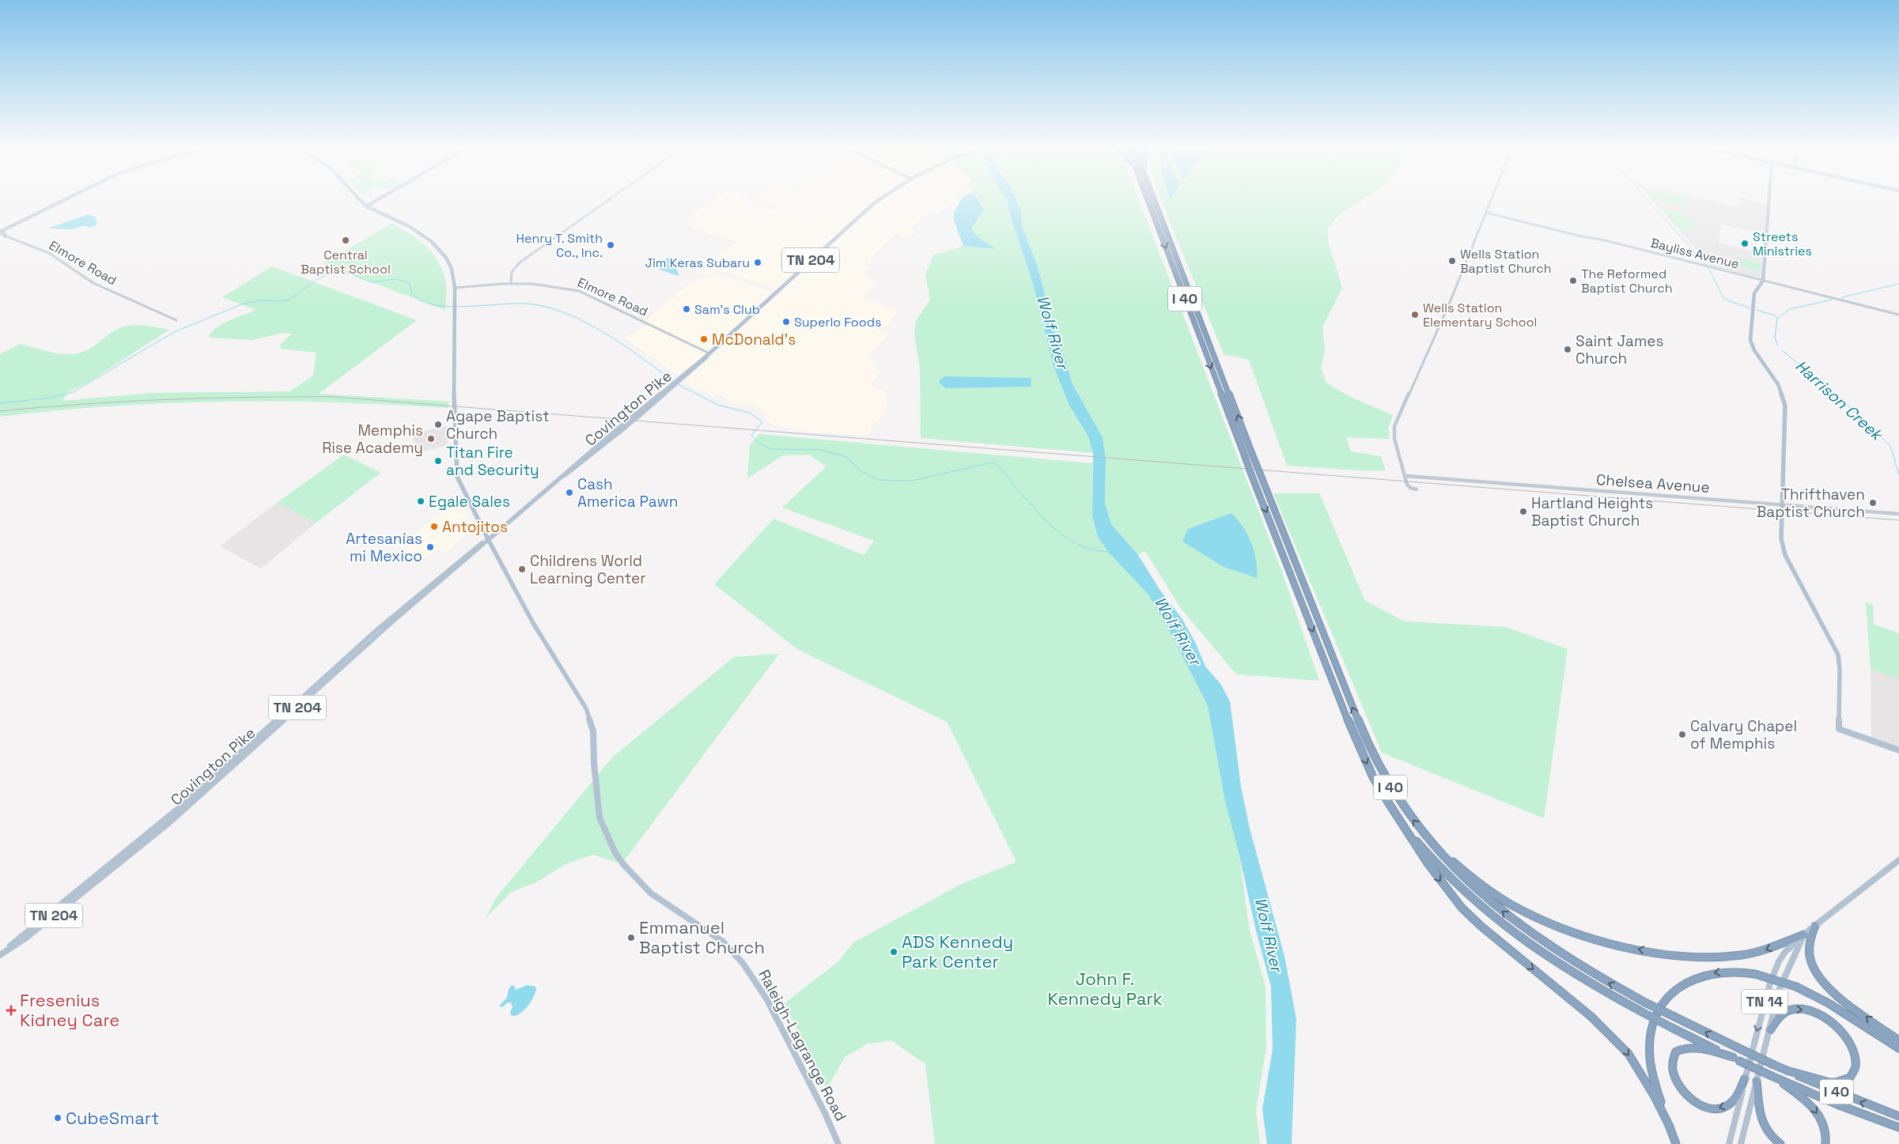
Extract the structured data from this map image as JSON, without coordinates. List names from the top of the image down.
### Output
{
  "streets": {
    "highway": ["I 40"],
    "main road": [
      "TN 204",
      "Covington Pike",
      "TN 14",
      "Raleigh-Lagrange Road"
    ],
    "street": ["Bayliss Avenue", "Elmore Road", "Chelsea Avenue"]
  },
  "crossings": [
    ["Elmore Road", "Covington Pike"],
    ["Elmore Road", "Raleigh-Lagrange Road"],
    ["Covington Pike", "Raleigh-Lagrange Road"]
  ],
  "water": ["Wolf River", "Harrison Creek"],
  "parks": ["John F. Kennedy Park"],
  "places": {
    "other": [
      "Central Baptist School",
      "Streets Ministries",
      "Henry T. Smith Co., Inc.",
      "Wells Station Baptist Church",
      "Jim Keras Subaru",
      "The Reformed Baptist Church",
      "Sam's Club",
      "Wells Station Elementary School",
      "Superlo Foods",
      "McDonald's",
      "Saint James Church",
      "Agape Baptist Church",
      "Memphis Rise Academy",
      "Titan Fire and Security",
      "Cash America Pawn",
      "Egale Sales",
      "Thrifthaven Baptist Church",
      "Hartland Heights Baptist Church",
      "Antojitos",
      "Artesanías mi Mexico",
      "Childrens World Learning Center",
      "Calvary Chapel of Memphis",
      "Emmanuel Baptist Church",
      "ADS Kennedy Park Center",
      "CubeSmart"
    ],
    "health": ["Fresenius Kidney Care"]
  }
}
